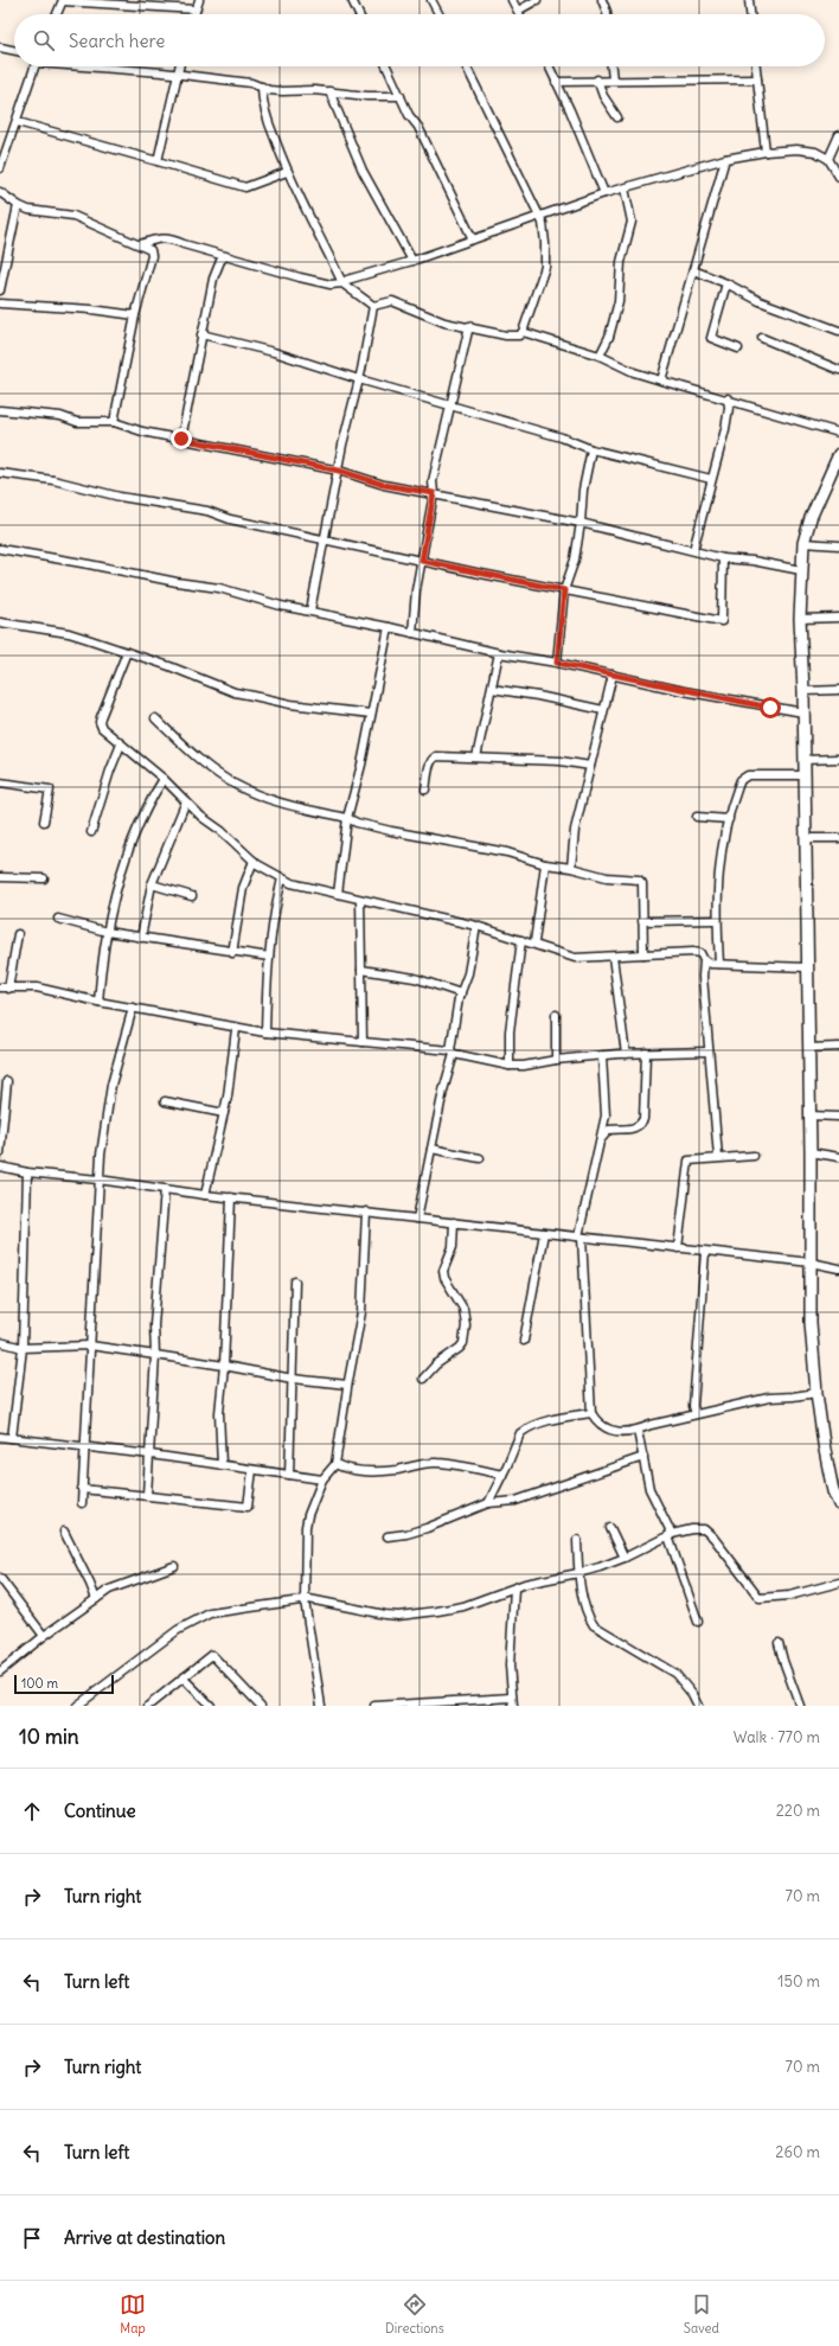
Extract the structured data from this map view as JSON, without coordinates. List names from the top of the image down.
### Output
{
  "scale_bar": "100 m",
  "page": {
    "search": "Search here",
    "scale": "100 m",
    "heading": ["10 min", "Walk · 770 m"],
    "list": [
      ["Continue", "220 m"],
      ["Turn right", "70 m"],
      ["Turn left", "150 m"],
      ["Turn right", "70 m"],
      ["Turn left", "260 m"],
      "Arrive at destination"
    ],
    "nav": ["Map", "Directions", "Saved"]
  }
}
